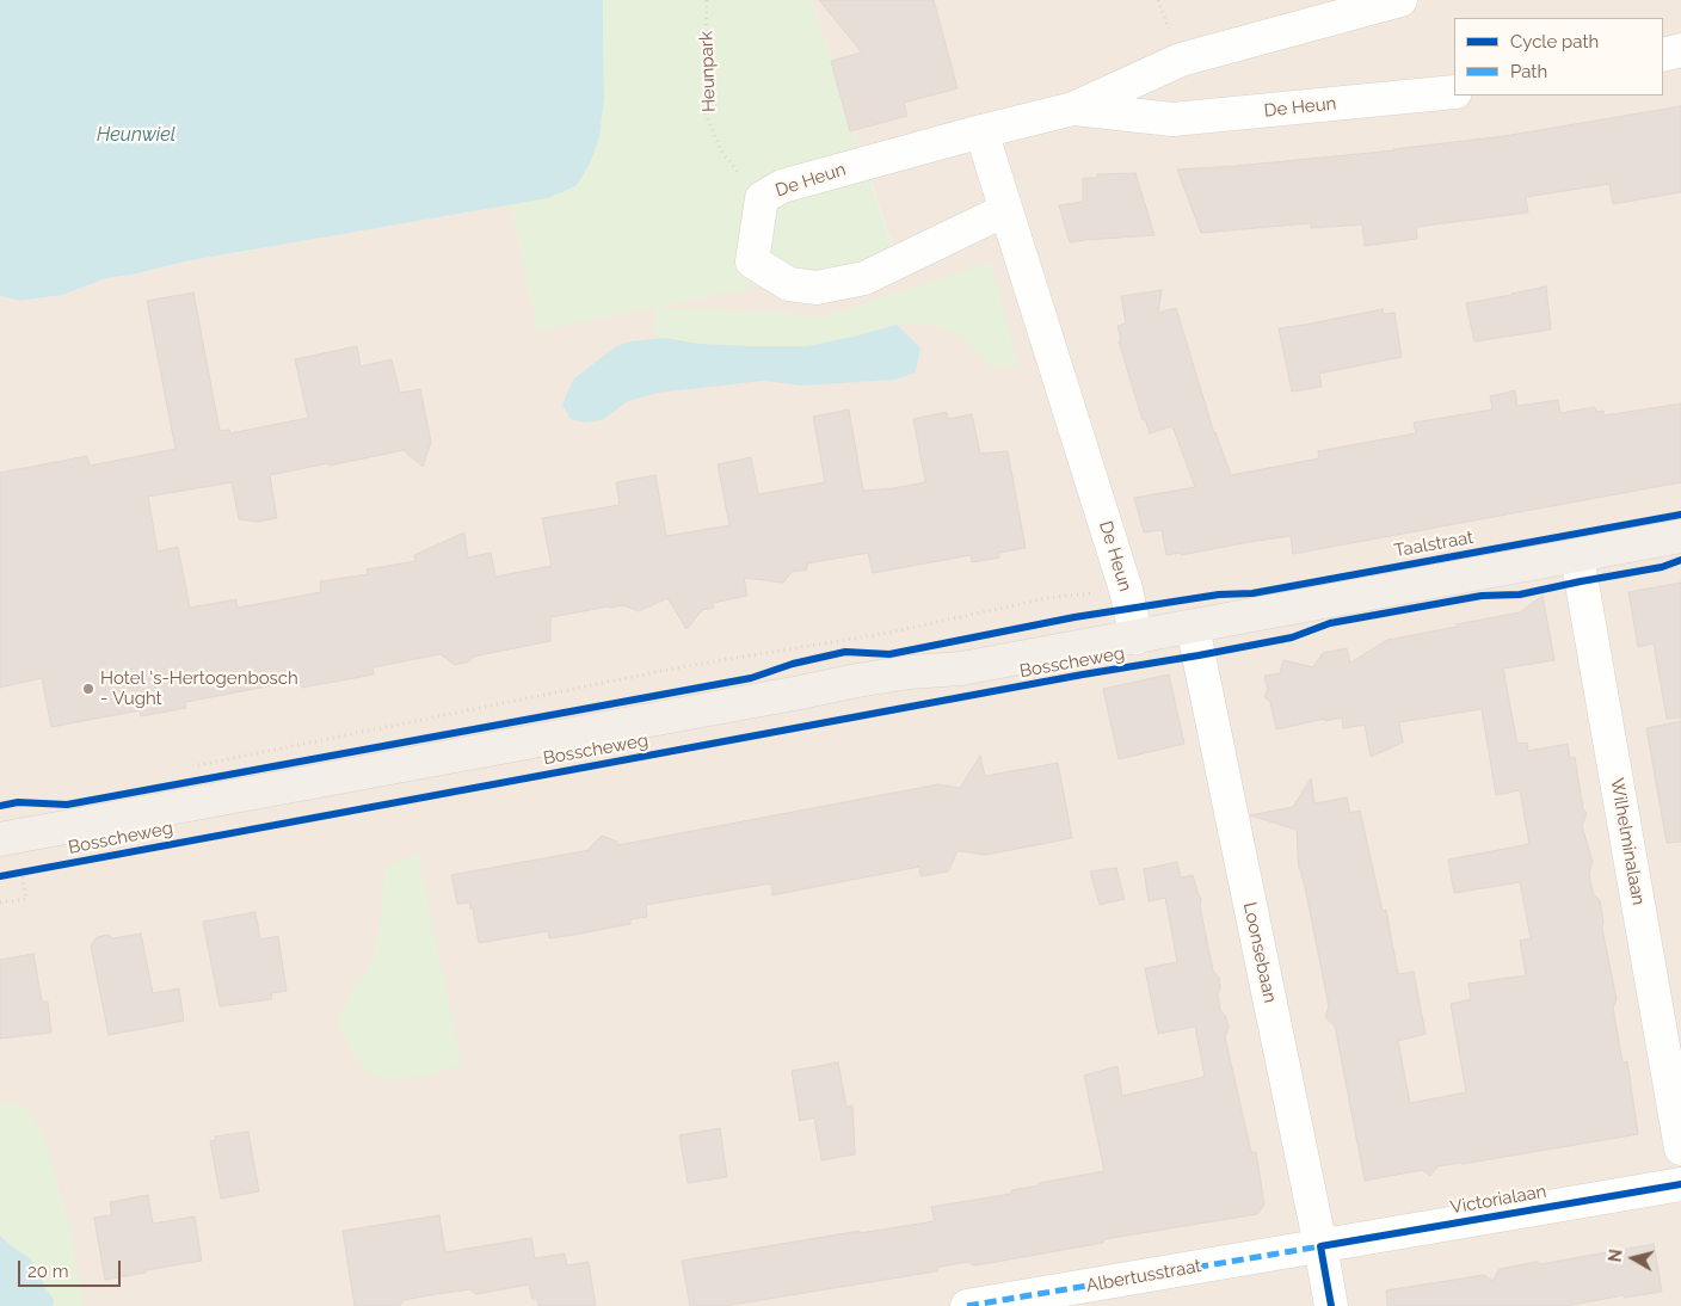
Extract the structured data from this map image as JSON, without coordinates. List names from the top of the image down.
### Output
{
  "streets": {
    "main road": ["Taalstraat", "Bosscheweg"],
    "street": [
      "De Heun",
      "Wilhelminalaan",
      "Loonsebaan",
      "Victorialaan",
      "Albertusstraat"
    ],
    "path": ["Heunpark"]
  },
  "crossings": [
    ["Heunpark", "De Heun"],
    ["De Heun", "Bosscheweg"],
    ["Taalstraat", "Bosscheweg"],
    ["Taalstraat", "Wilhelminalaan"],
    ["Taalstraat", "Loonsebaan"],
    ["Bosscheweg", "Loonsebaan"],
    ["Loonsebaan", "Victorialaan"],
    ["Loonsebaan", "Albertusstraat"],
    ["Victorialaan", "Albertusstraat"]
  ],
  "water": ["Heunwiel"],
  "places": ["Hotel 's-Hertogenbosch - Vught"],
  "legend": ["Cycle path", "Path"],
  "scale_bar": "20 m",
  "north": "left"
}
